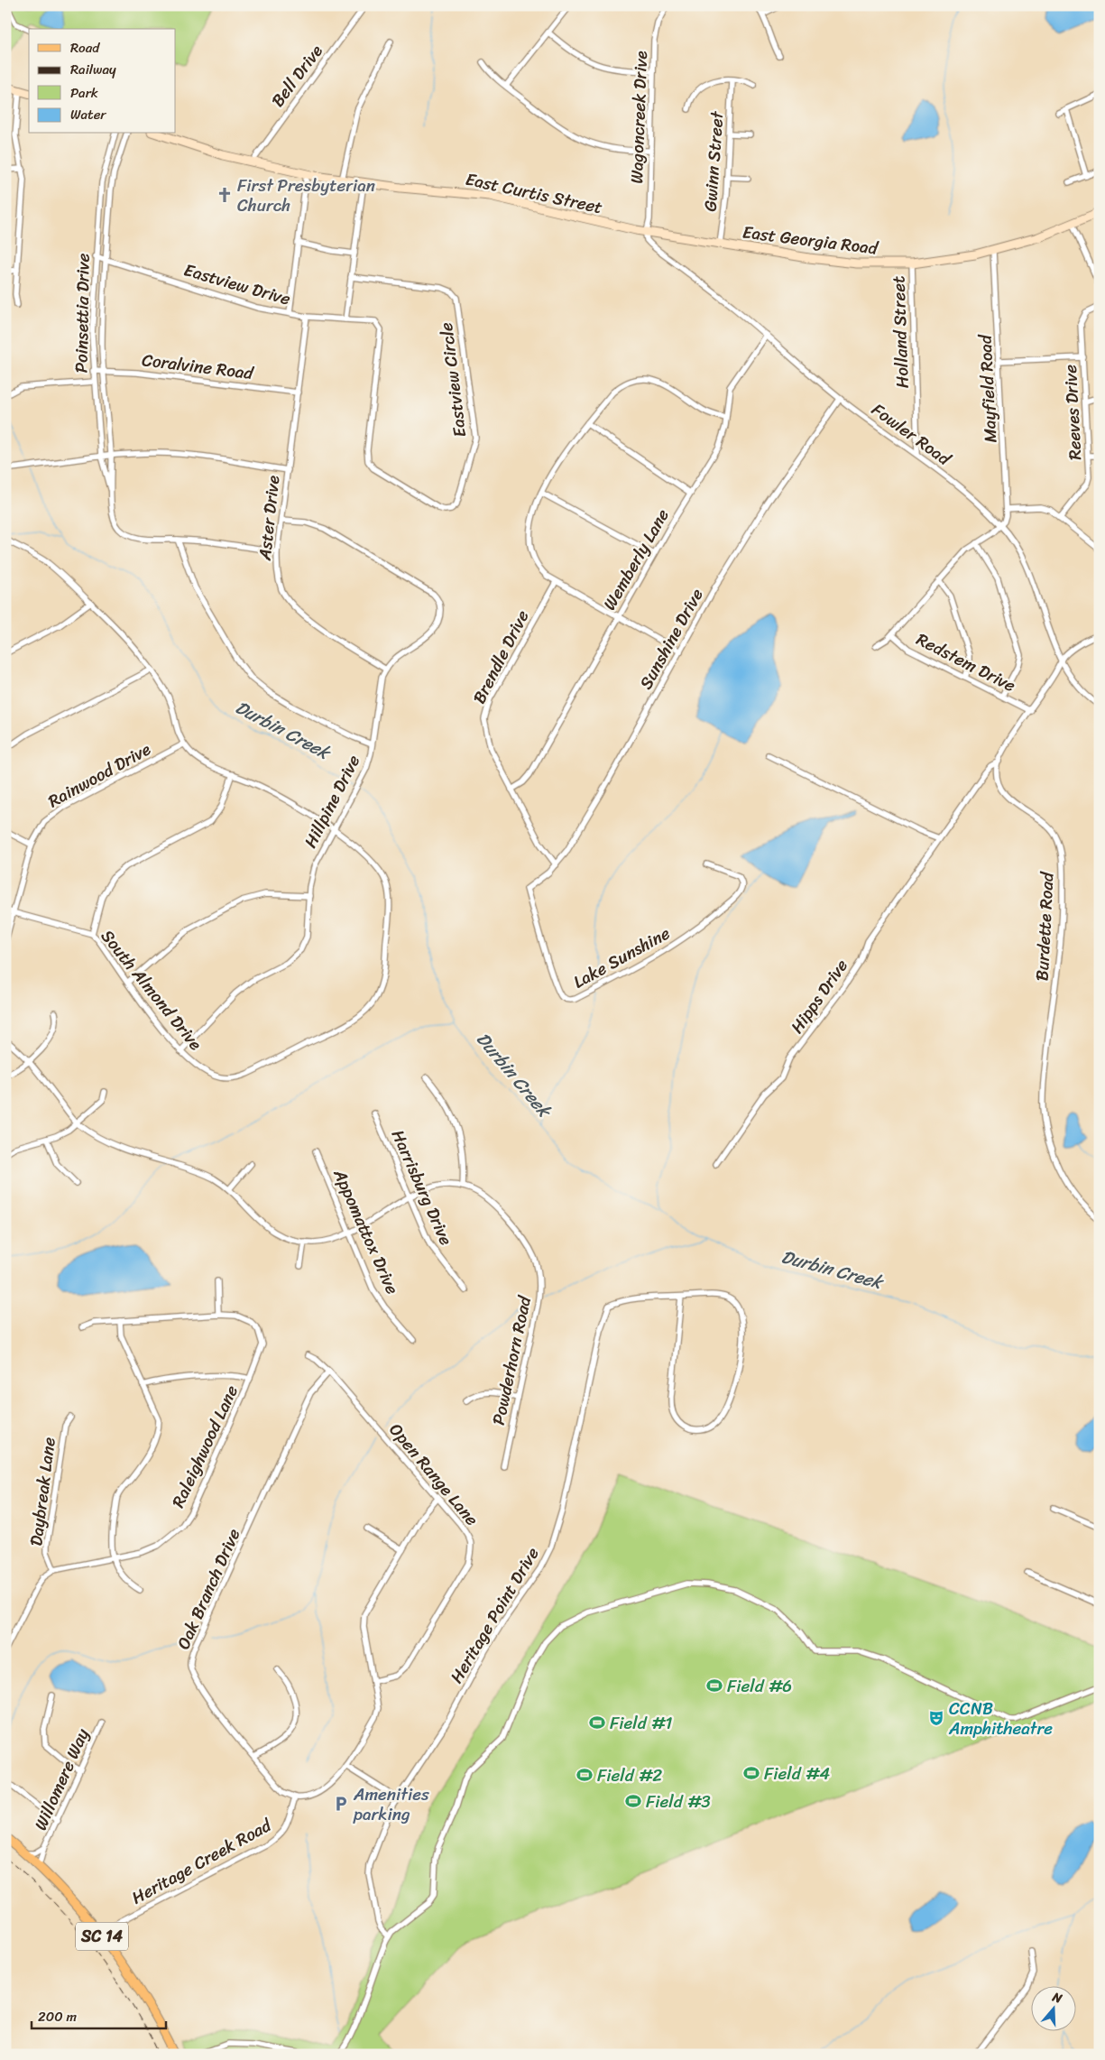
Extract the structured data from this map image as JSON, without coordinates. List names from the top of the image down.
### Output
{
  "streets": {
    "main road": ["East Curtis Street", "East Georgia Road", "SC 14"],
    "street": [
      "Bell Drive",
      "Wagoncreek Drive",
      "Gwinn Street",
      "Eastview Drive",
      "Poinsettia Drive",
      "Holland Street",
      "Coralvine Road",
      "Eastview Circle",
      "Mayfield Road",
      "Reeves Drive",
      "Fowler Road",
      "Aster Drive",
      "Wemberly Lane",
      "Sunshine Drive",
      "Brendle Drive",
      "Redstem Drive",
      "Rainwood Drive",
      "Hillpine Drive",
      "Burdette Road",
      "Lake Sunshine",
      "South Almond Drive",
      "Hipps Drive",
      "Harrisburg Drive",
      "Appomattox Drive",
      "Powderhorn Road",
      "Raleighwood Lane",
      "Open Range Lane",
      "Daybreak Lane",
      "Oak Branch Drive",
      "Heritage Point Drive",
      "Willomere Way",
      "Heritage Creek Road"
    ]
  },
  "crossings": [
    ["Bell Drive", "East Curtis Street"],
    ["Wagoncreek Drive", "East Curtis Street"],
    ["Wagoncreek Drive", "East Georgia Road"],
    ["Wagoncreek Drive", "Fowler Road"],
    ["Gwinn Street", "East Georgia Road"],
    ["East Curtis Street", "East Georgia Road"],
    ["East Curtis Street", "Fowler Road"],
    ["East Georgia Road", "Holland Street"],
    ["East Georgia Road", "Mayfield Road"],
    ["East Georgia Road", "Fowler Road"],
    ["Eastview Drive", "Poinsettia Drive"],
    ["Eastview Drive", "Eastview Circle"],
    ["Eastview Drive", "Aster Drive"],
    ["Poinsettia Drive", "Coralvine Road"],
    ["Poinsettia Drive", "Aster Drive"],
    ["Holland Street", "Fowler Road"],
    ["Coralvine Road", "Aster Drive"],
    ["Mayfield Road", "Fowler Road"],
    ["Fowler Road", "Wemberly Lane"],
    ["Fowler Road", "Sunshine Drive"],
    ["Aster Drive", "Hillpine Drive"],
    ["Wemberly Lane", "Brendle Drive"],
    ["Sunshine Drive", "Brendle Drive"],
    ["Sunshine Drive", "Lake Sunshine"],
    ["Rainwood Drive", "South Almond Drive"],
    ["Hillpine Drive", "South Almond Drive"],
    ["Burdette Road", "Hipps Drive"],
    ["Harrisburg Drive", "Powderhorn Road"],
    ["Appomattox Drive", "Powderhorn Road"],
    ["Raleighwood Lane", "Daybreak Lane"],
    ["Open Range Lane", "Oak Branch Drive"],
    ["Oak Branch Drive", "Heritage Creek Road"],
    ["Willomere Way", "SC 14"],
    ["Heritage Creek Road", "SC 14"]
  ],
  "water": ["Durbin Creek"],
  "places": {
    "church": ["First Presbyterian Church"],
    "sports": [
      "Field #6",
      "Field #1",
      "Field #4",
      "Field #2",
      "Field #3"
    ],
    "theatre": ["CCNB Amphitheatre"],
    "parking": ["Amenities parking"]
  },
  "legend": [
    "Road",
    "Railway",
    "Park",
    "Water"
  ],
  "scale_bar": "200 m",
  "north": "top"
}
